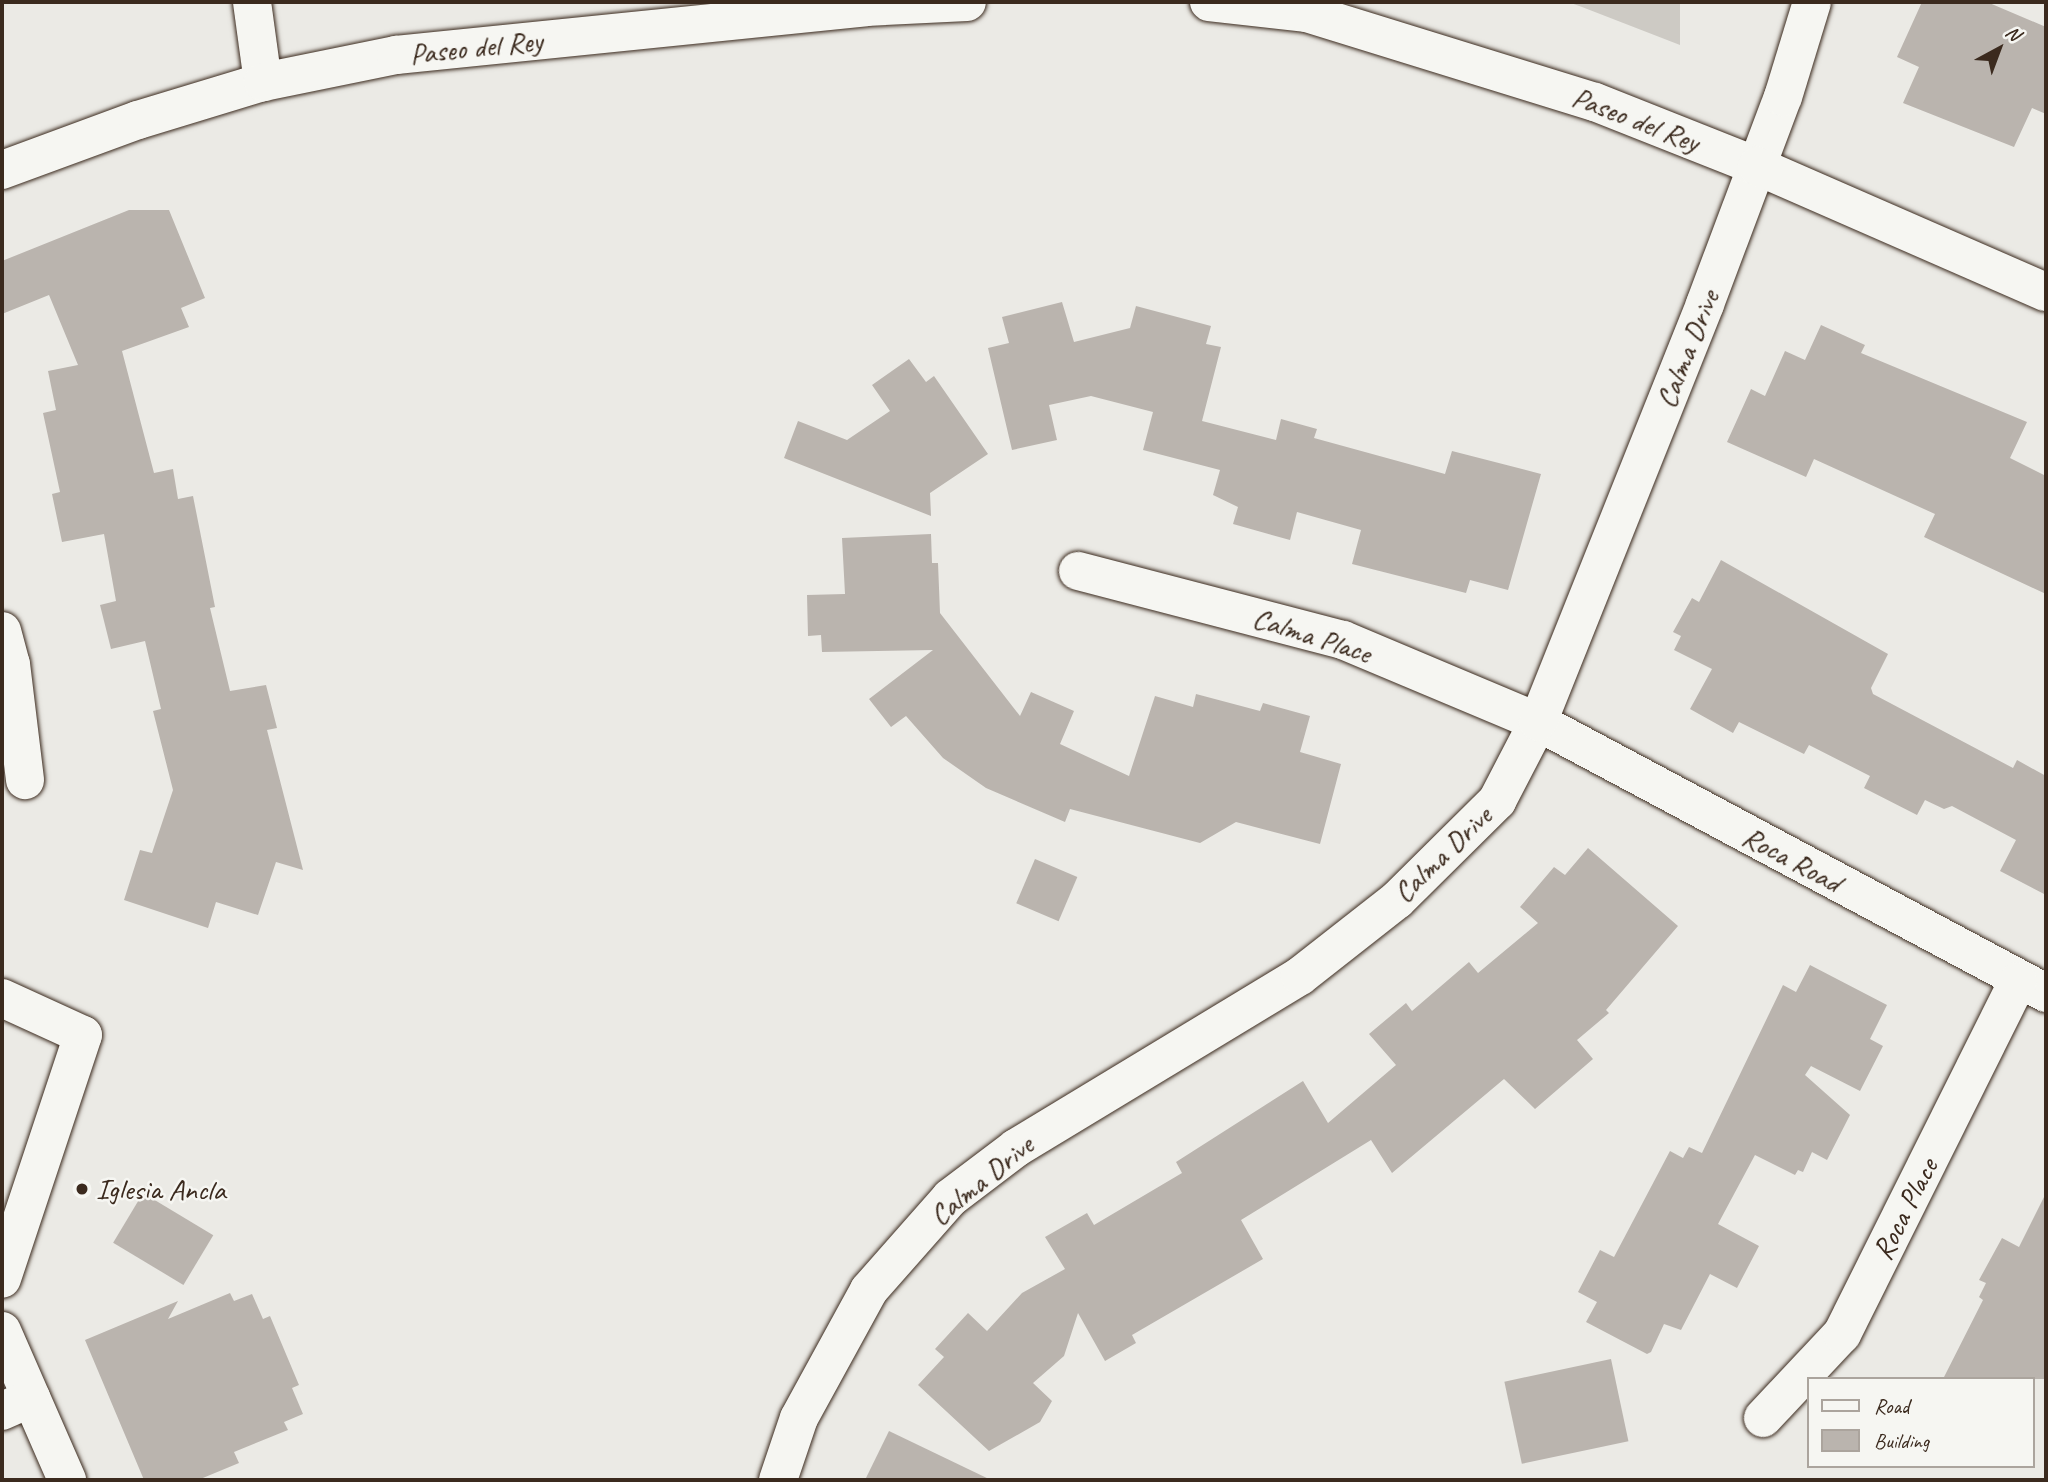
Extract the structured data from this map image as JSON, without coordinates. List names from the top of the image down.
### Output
{
  "streets": {
    "street": [
      "Paseo del Rey",
      "Calma Drive",
      "Calma Place",
      "Roca Road",
      "Roca Place"
    ]
  },
  "crossings": [
    ["Paseo del Rey", "Calma Drive"],
    ["Calma Drive", "Calma Place"],
    ["Calma Drive", "Roca Road"],
    ["Calma Place", "Roca Road"],
    ["Roca Road", "Roca Place"]
  ],
  "places": ["Iglesia Ancla"],
  "legend": ["Road", "Building"],
  "north": "top right"
}
